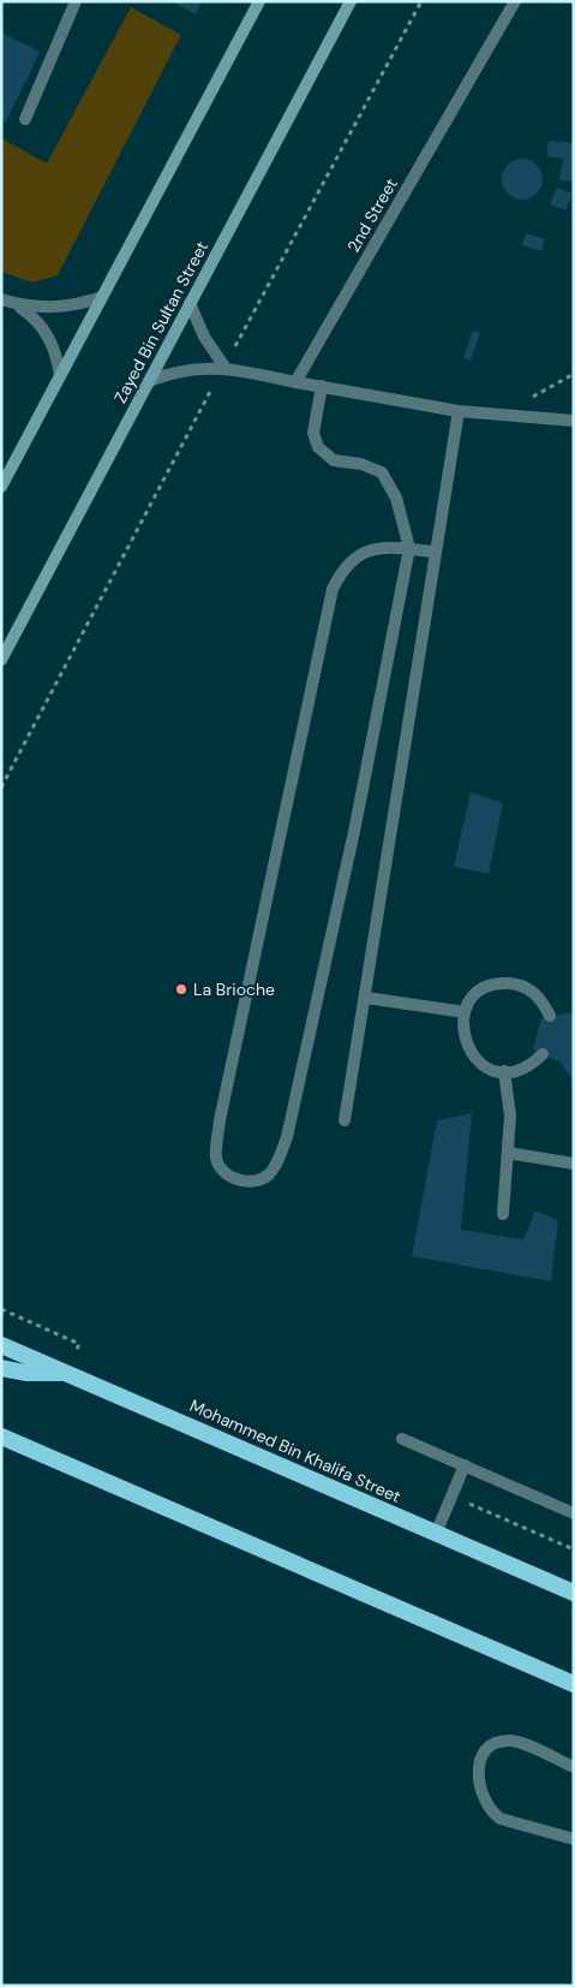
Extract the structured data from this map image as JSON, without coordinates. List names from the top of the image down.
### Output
{
  "streets": {
    "highway": ["Mohammed Bin Khalifa Street"],
    "main road": ["Zayed Bin Sultan Street"],
    "street": ["2nd Street"]
  },
  "places": ["La Brioche"]
}
